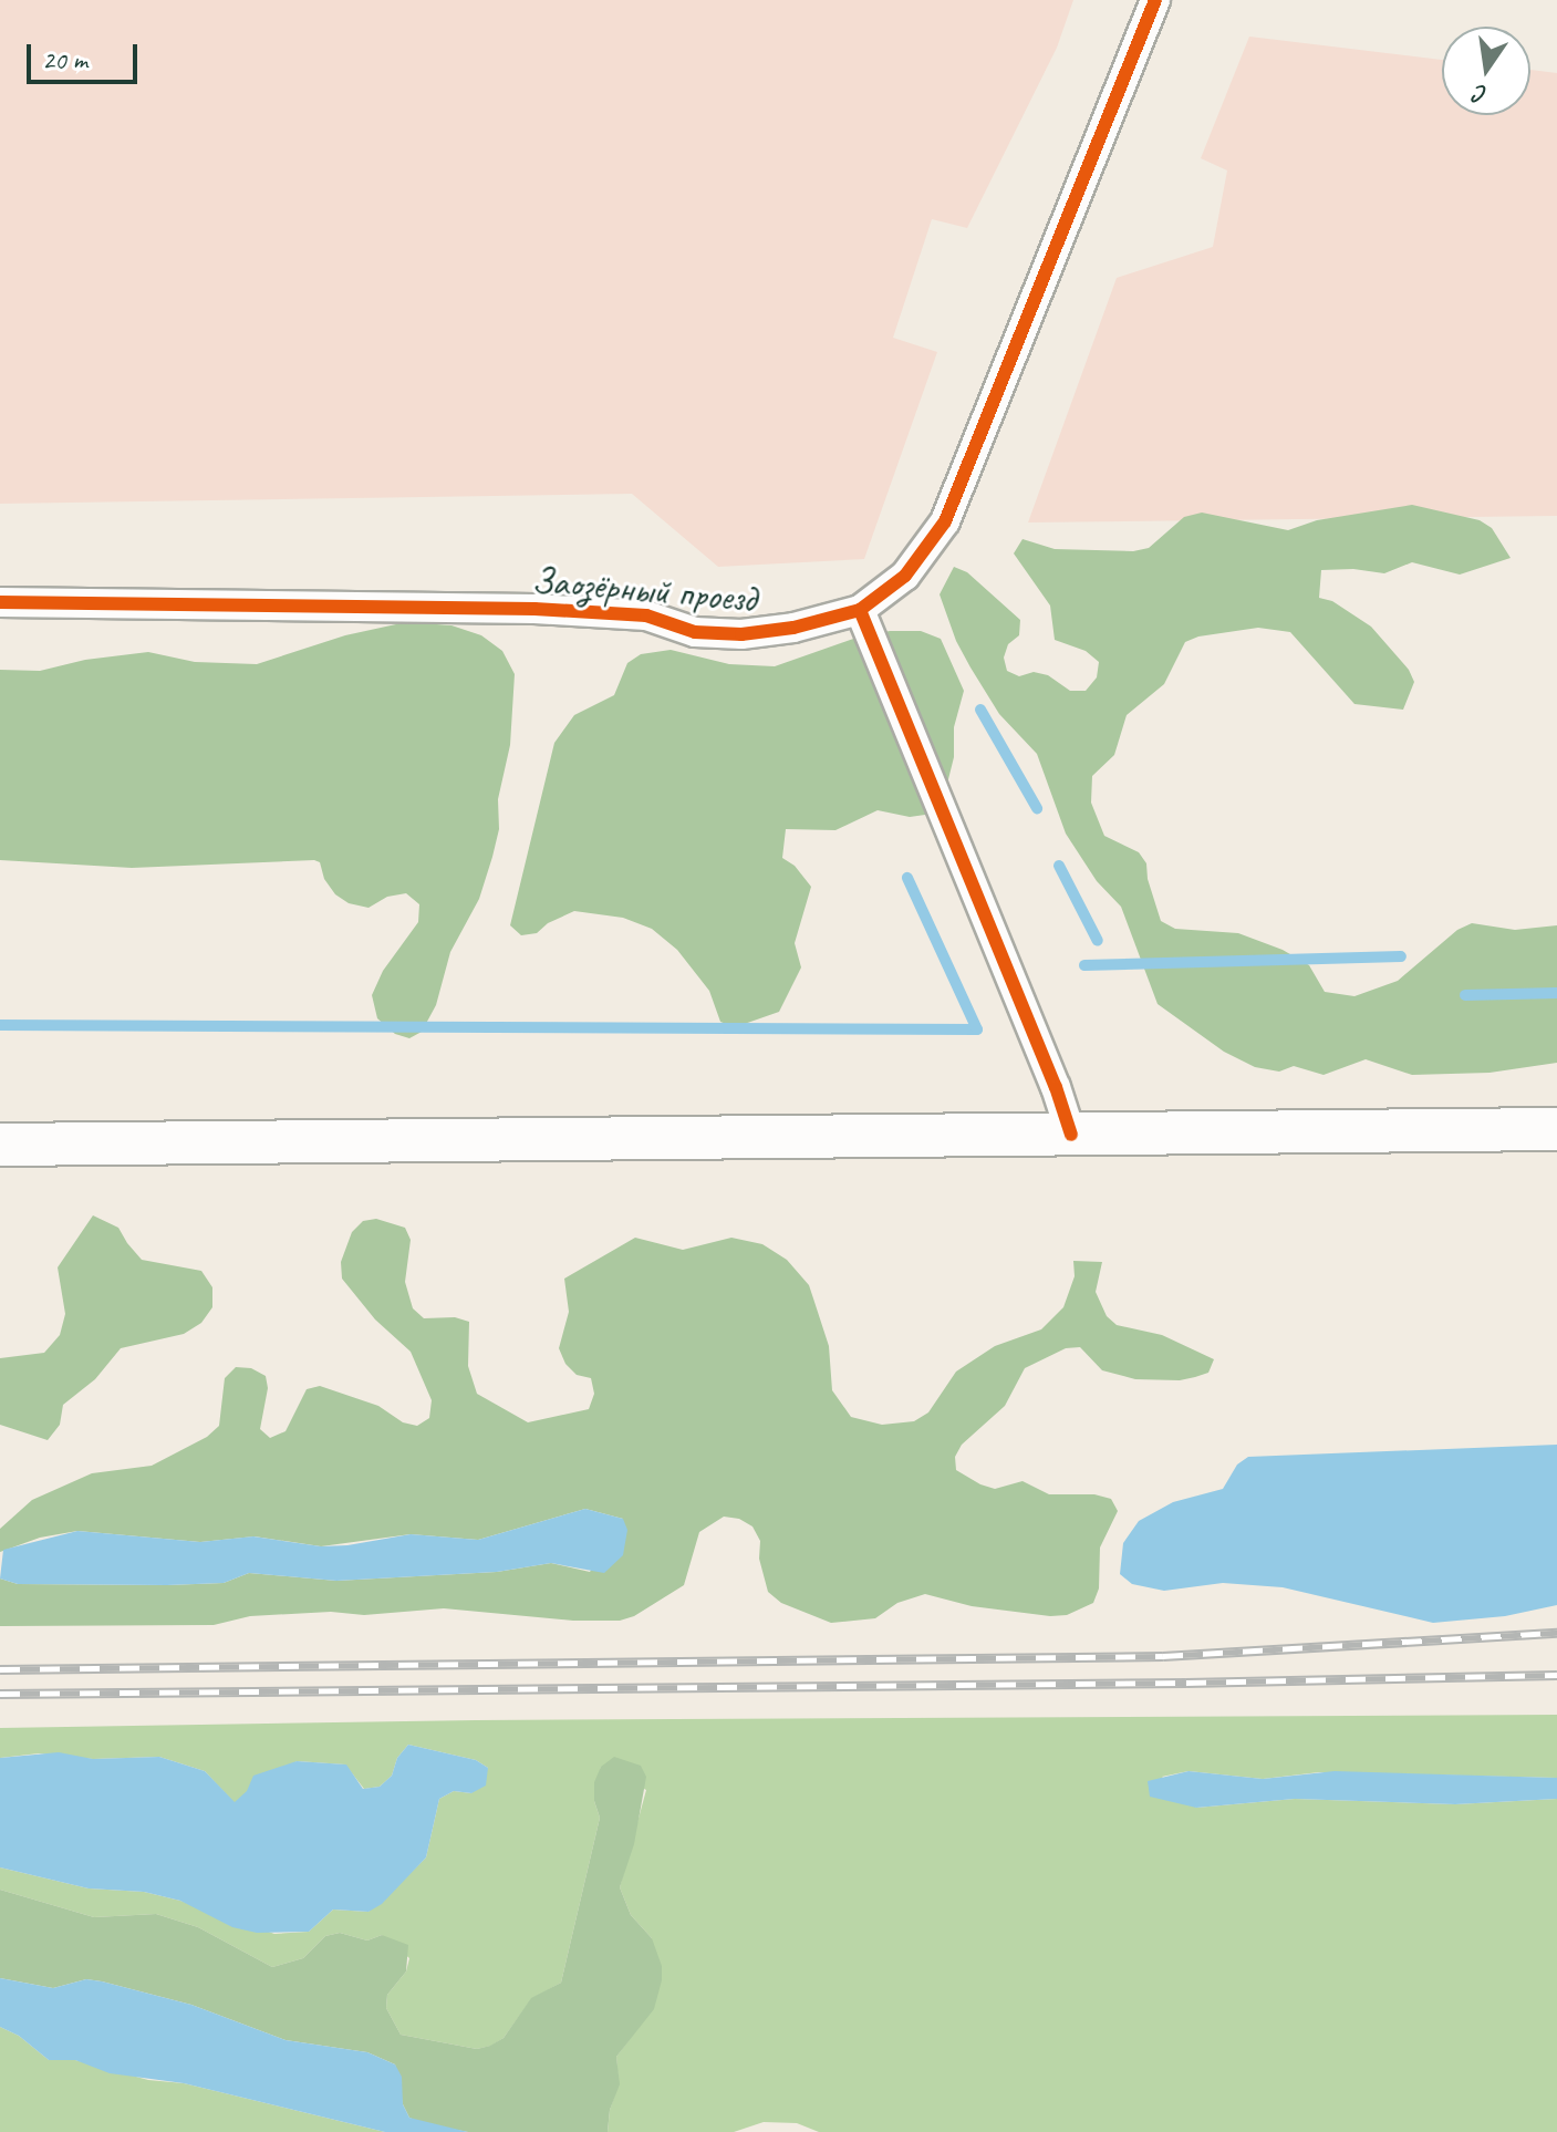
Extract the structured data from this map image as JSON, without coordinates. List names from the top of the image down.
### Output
{
  "streets": {
    "street": ["Заозёрный проезд"]
  },
  "scale_bar": "20 m",
  "north": "bottom"
}
